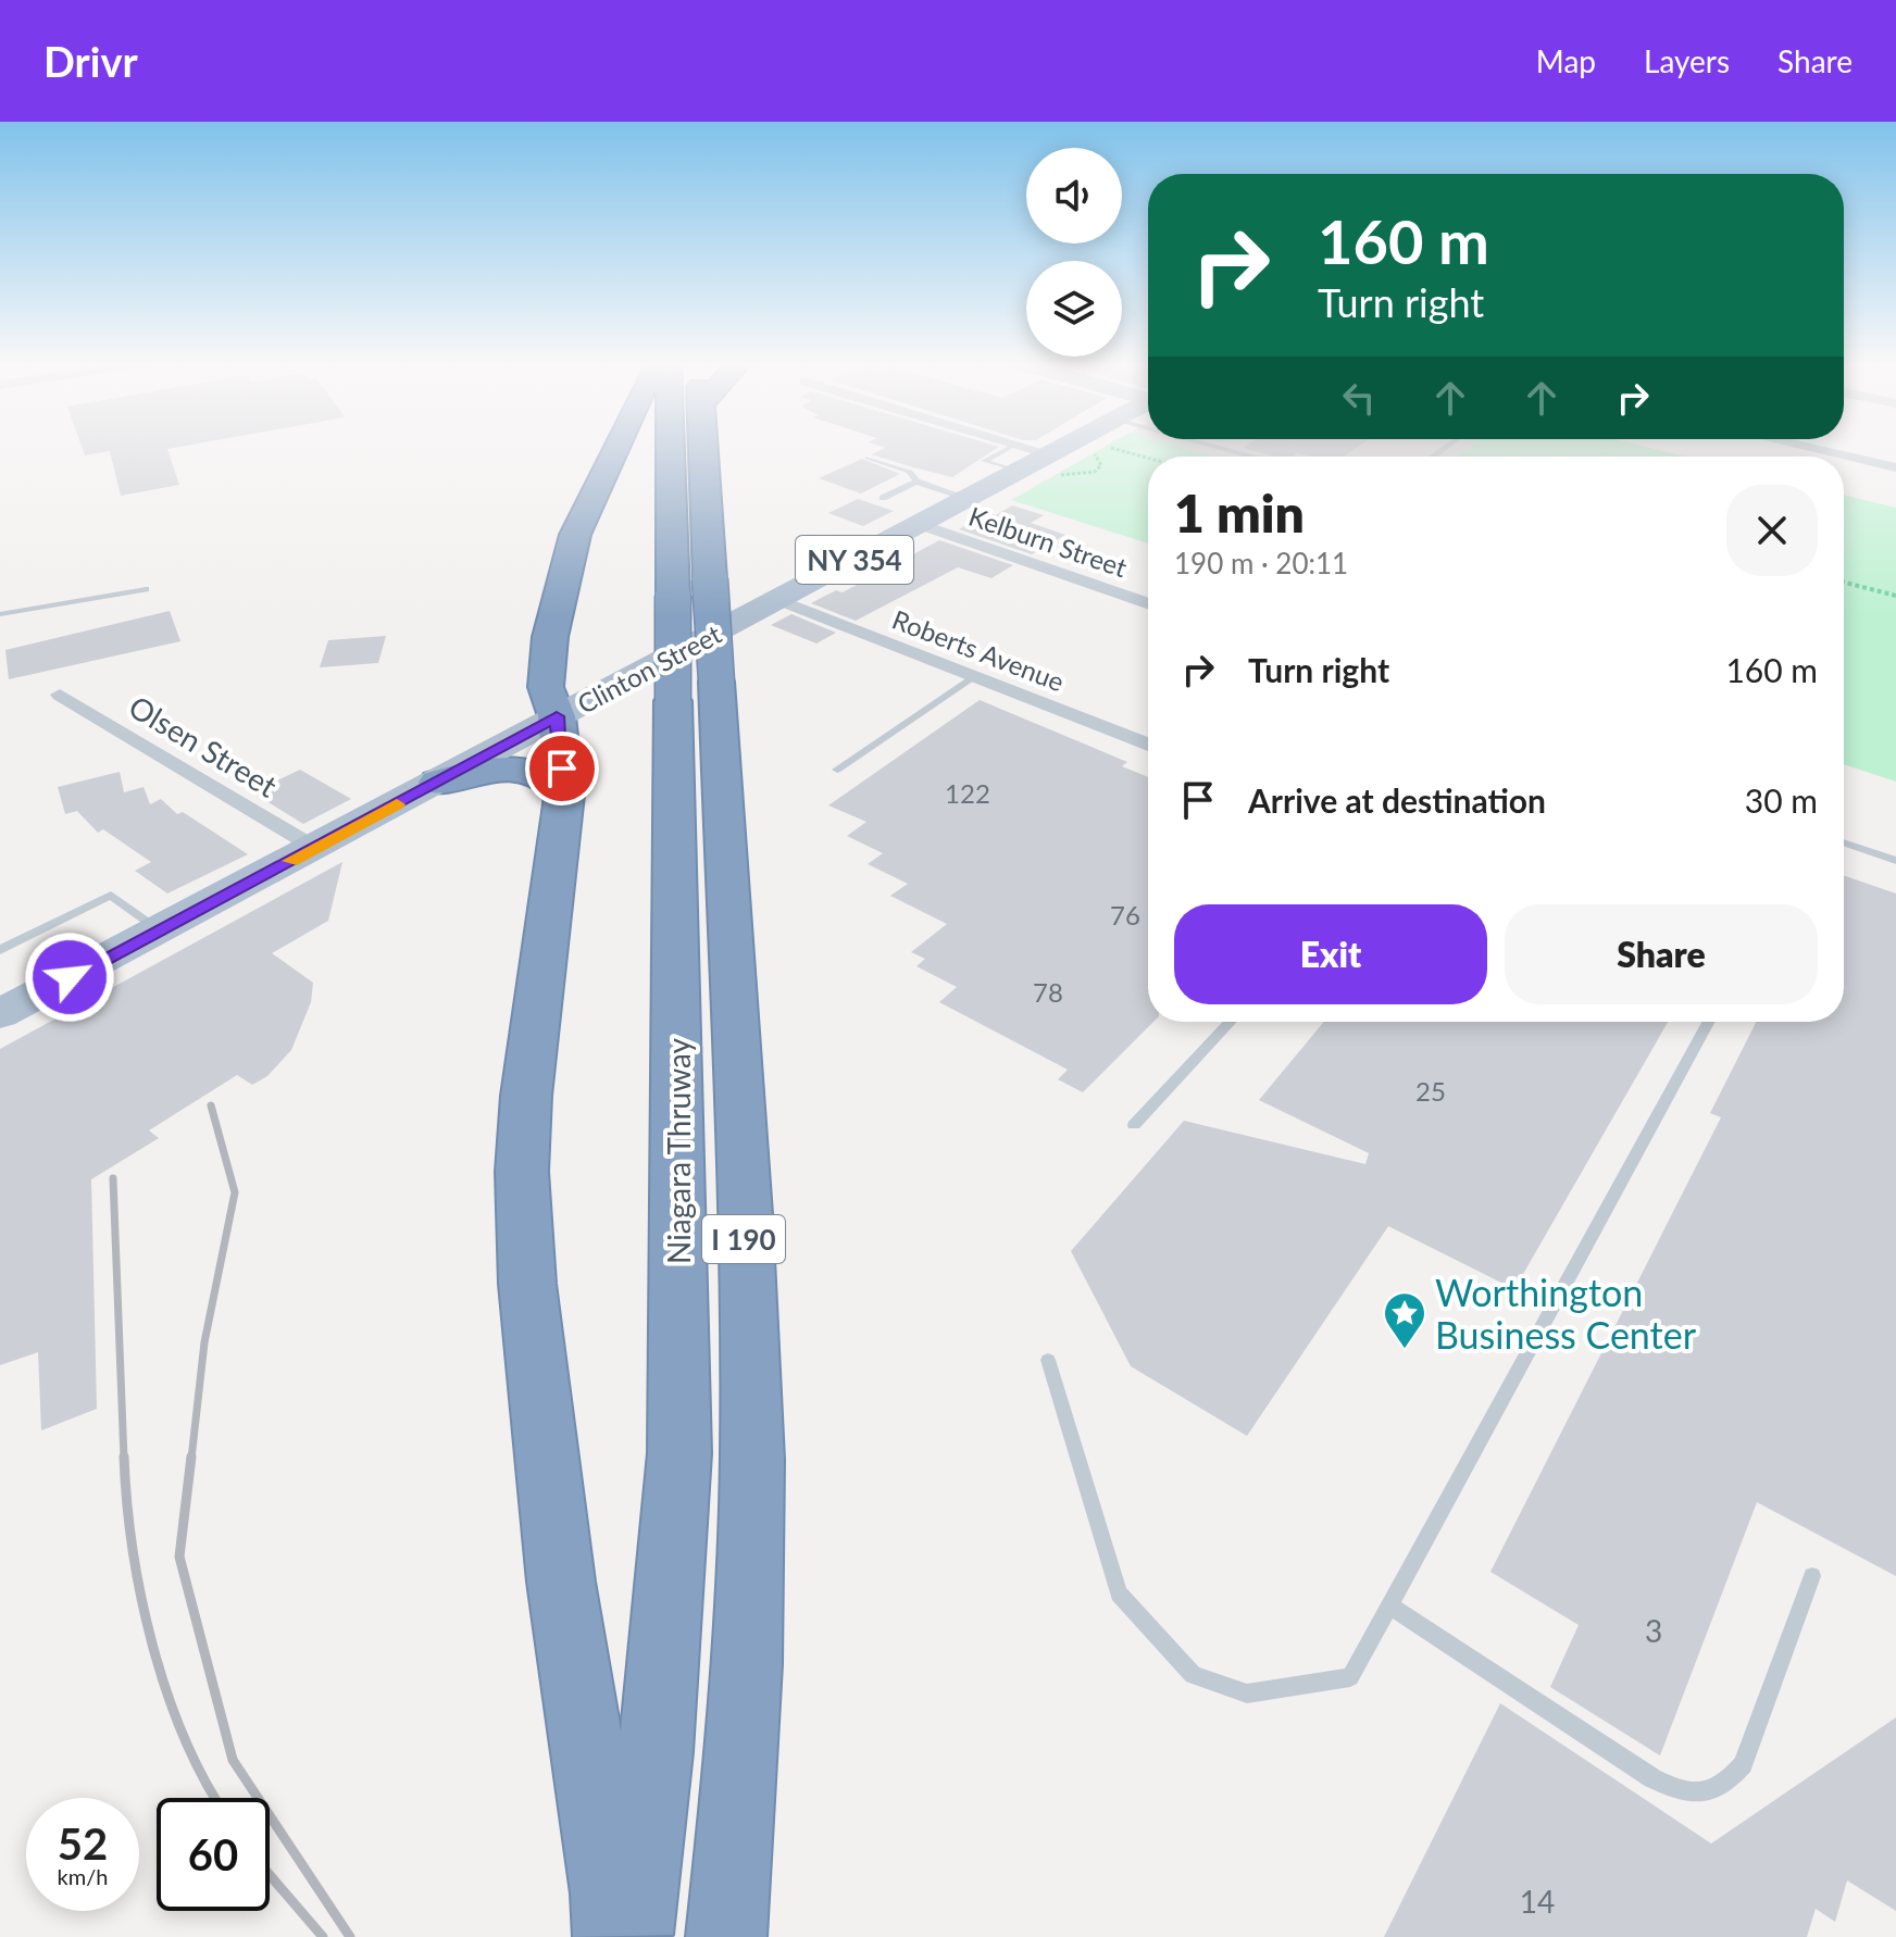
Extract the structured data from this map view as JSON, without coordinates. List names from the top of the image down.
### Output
{
  "streets": {
    "highway": ["Niagara Thruway", "I 190"],
    "main road": ["NY 354", "Clinton Street"],
    "street": ["Kelburn Street", "Roberts Avenue", "Olsen Street"]
  },
  "crossings": [
    ["Kelburn Street", "Clinton Street"],
    ["Roberts Avenue", "Clinton Street"],
    ["Clinton Street", "Olsen Street"]
  ],
  "places": {
    "place": ["Worthington Business Center"]
  },
  "house_numbers": [
    "122",
    "76",
    "78",
    "25",
    "3",
    "14"
  ],
  "page": {
    "header": "Drivr",
    "nav": ["Map", "Layers", "Share"],
    "turn": ["160 m", "Turn right"],
    "heading": ["1 min", "190 m · 20:11"],
    "list": [
      {
        "name": "Turn right",
        "value": "160 m"
      },
      {
        "name": "Arrive at destination",
        "value": "30 m"
      }
    ],
    "buttons": ["Exit", "Share"],
    "speed": "52 km/h",
    "limit": "60"
  }
}
